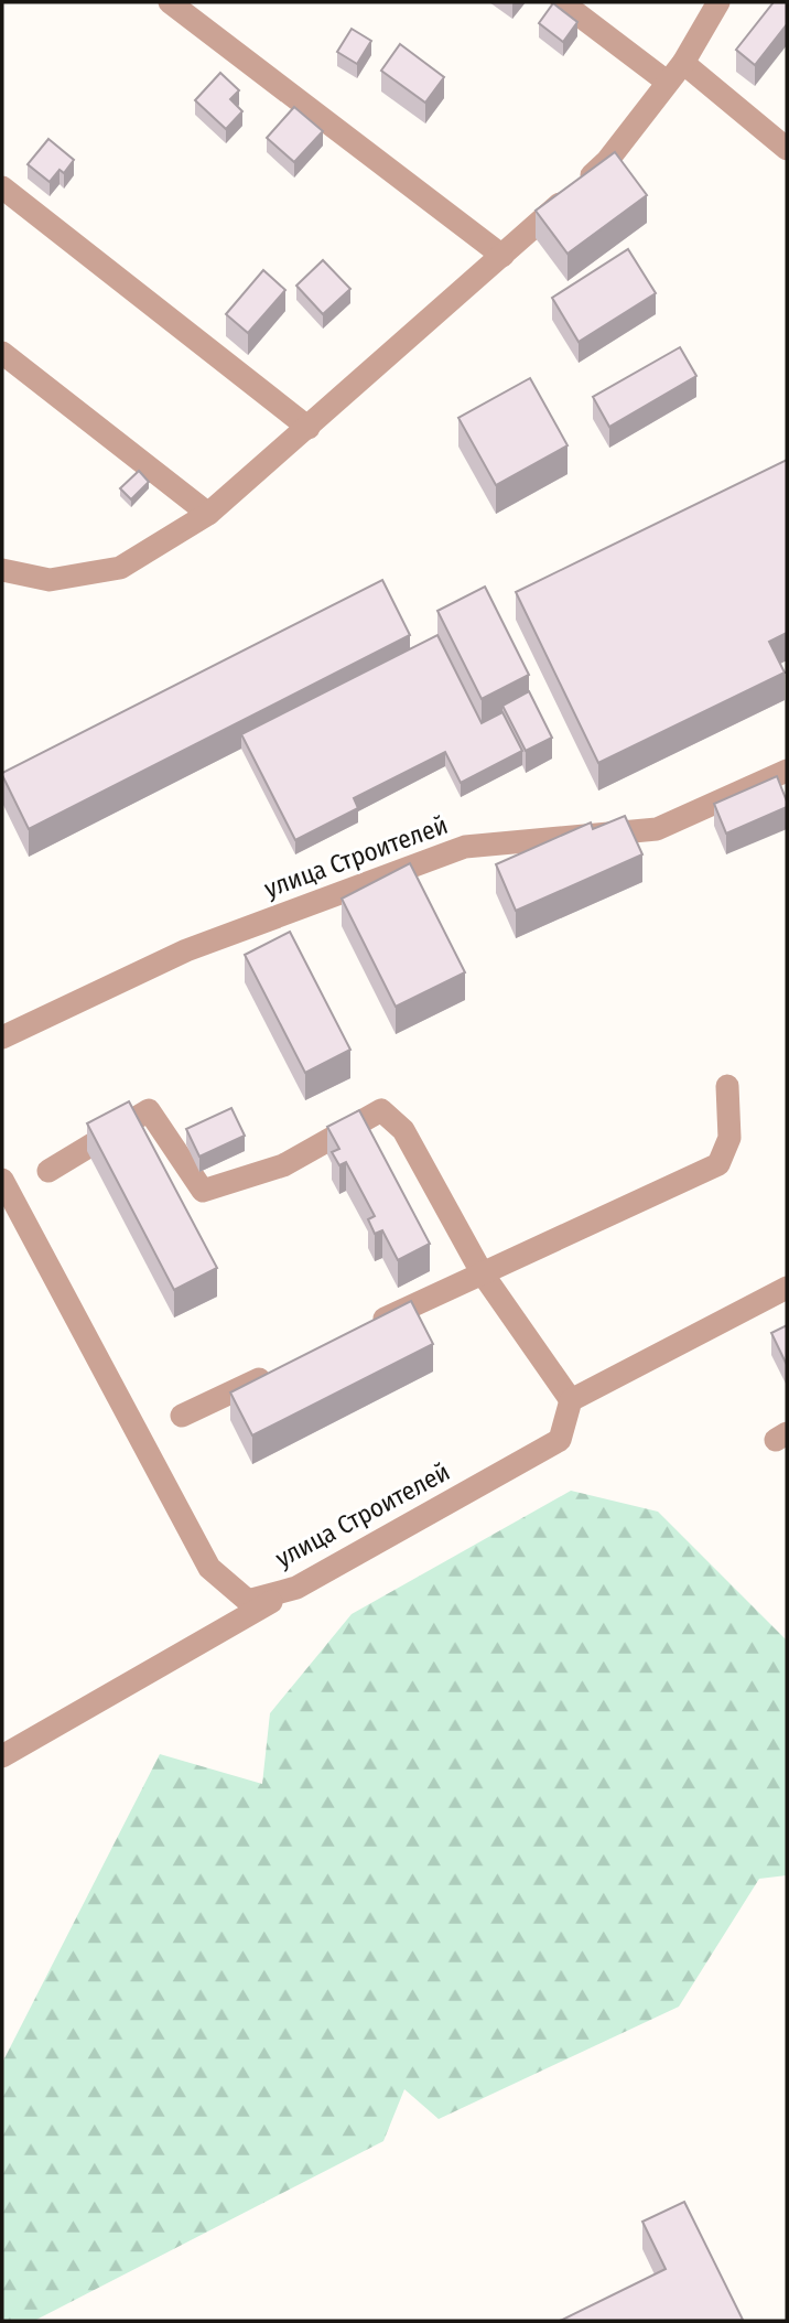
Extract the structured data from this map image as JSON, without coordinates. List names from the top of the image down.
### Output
{
  "streets": {
    "street": ["улица Строителей"]
  }
}
